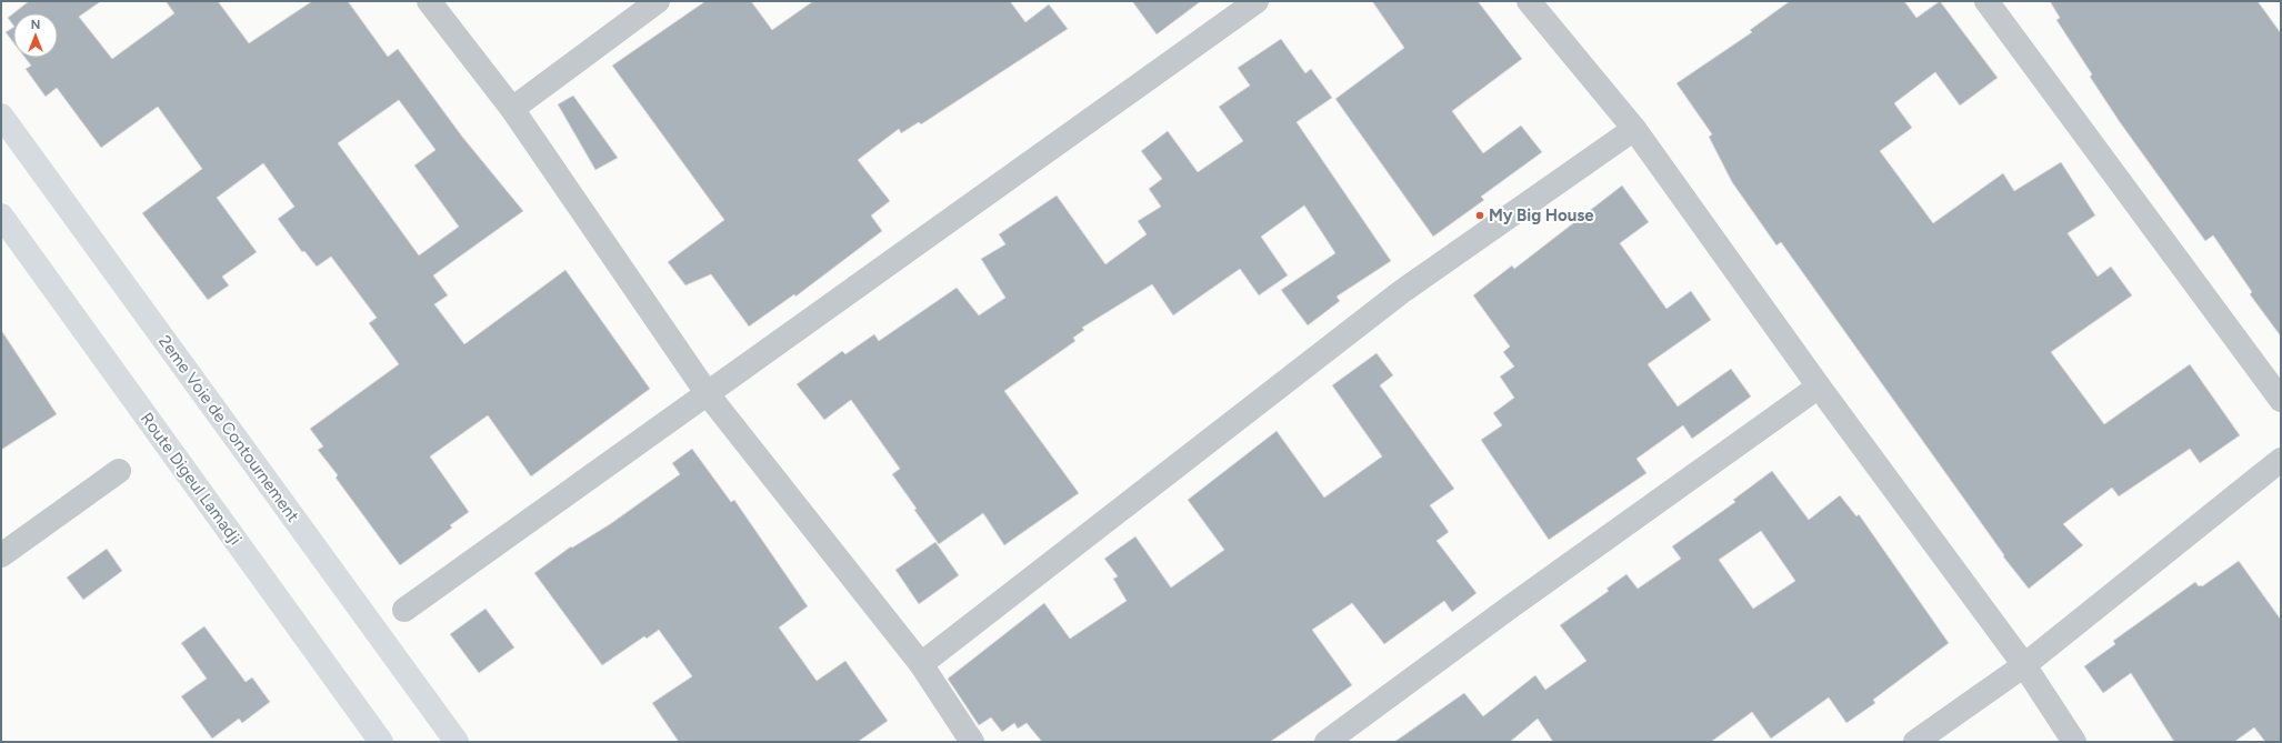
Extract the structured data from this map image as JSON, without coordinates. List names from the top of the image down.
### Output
{
  "streets": {
    "main road": ["2eme Voie de Contournement", "Route Digeul Lamadji"]
  },
  "places": ["My Big House"],
  "north": "top"
}
